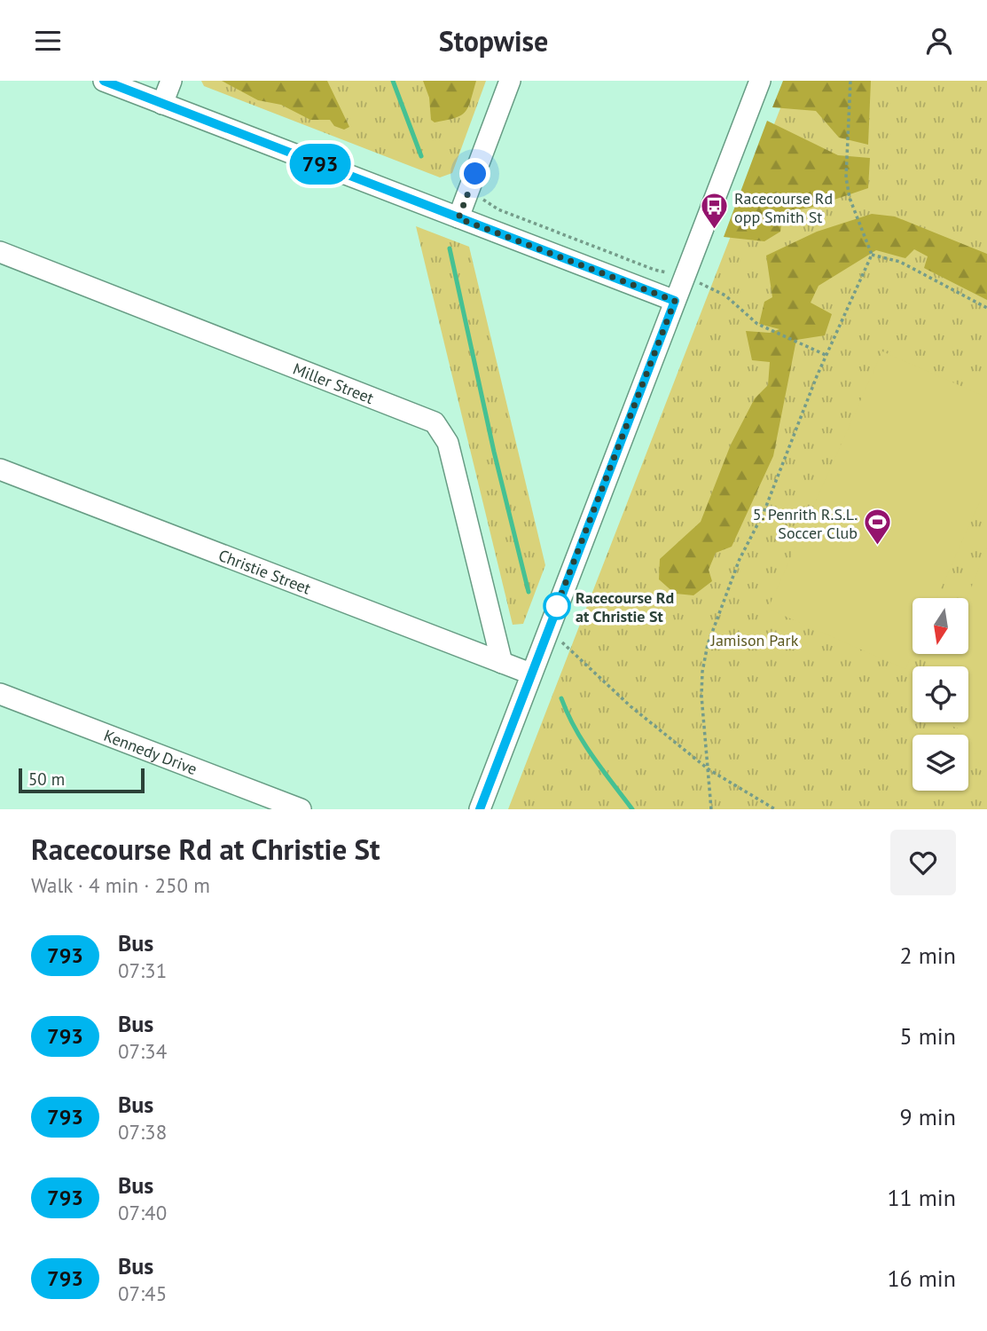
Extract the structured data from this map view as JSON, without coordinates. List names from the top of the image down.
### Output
{
  "streets": {
    "street": ["Miller Street", "Christie Street", "Kennedy Drive"]
  },
  "crossings": [
    ["Miller Street", "Christie Street"]
  ],
  "parks": ["Jamison Park"],
  "places": {
    "bus stop": ["Racecourse Rd opp Smith St"],
    "sports": ["5. Penrith R.S.L. Soccer Club"],
    "other": ["Racecourse Rd at Christie St"]
  },
  "lines": ["bus line 793"],
  "scale_bar": "50 m",
  "north": "bottom",
  "page": {
    "header": "Stopwise",
    "on_map": "793",
    "scale": "50 m",
    "heading": ["Racecourse Rd at Christie St", "Walk · 4 min · 250 m"],
    "list": [
      {
        "mark": "793",
        "name": "Bus",
        "note": "07:31",
        "value": "2 min"
      },
      {
        "mark": "793",
        "name": "Bus",
        "note": "07:34",
        "value": "5 min"
      },
      {
        "mark": "793",
        "name": "Bus",
        "note": "07:38",
        "value": "9 min"
      },
      {
        "mark": "793",
        "name": "Bus",
        "note": "07:40",
        "value": "11 min"
      },
      {
        "mark": "793",
        "name": "Bus",
        "note": "07:45",
        "value": "16 min"
      }
    ]
  }
}
